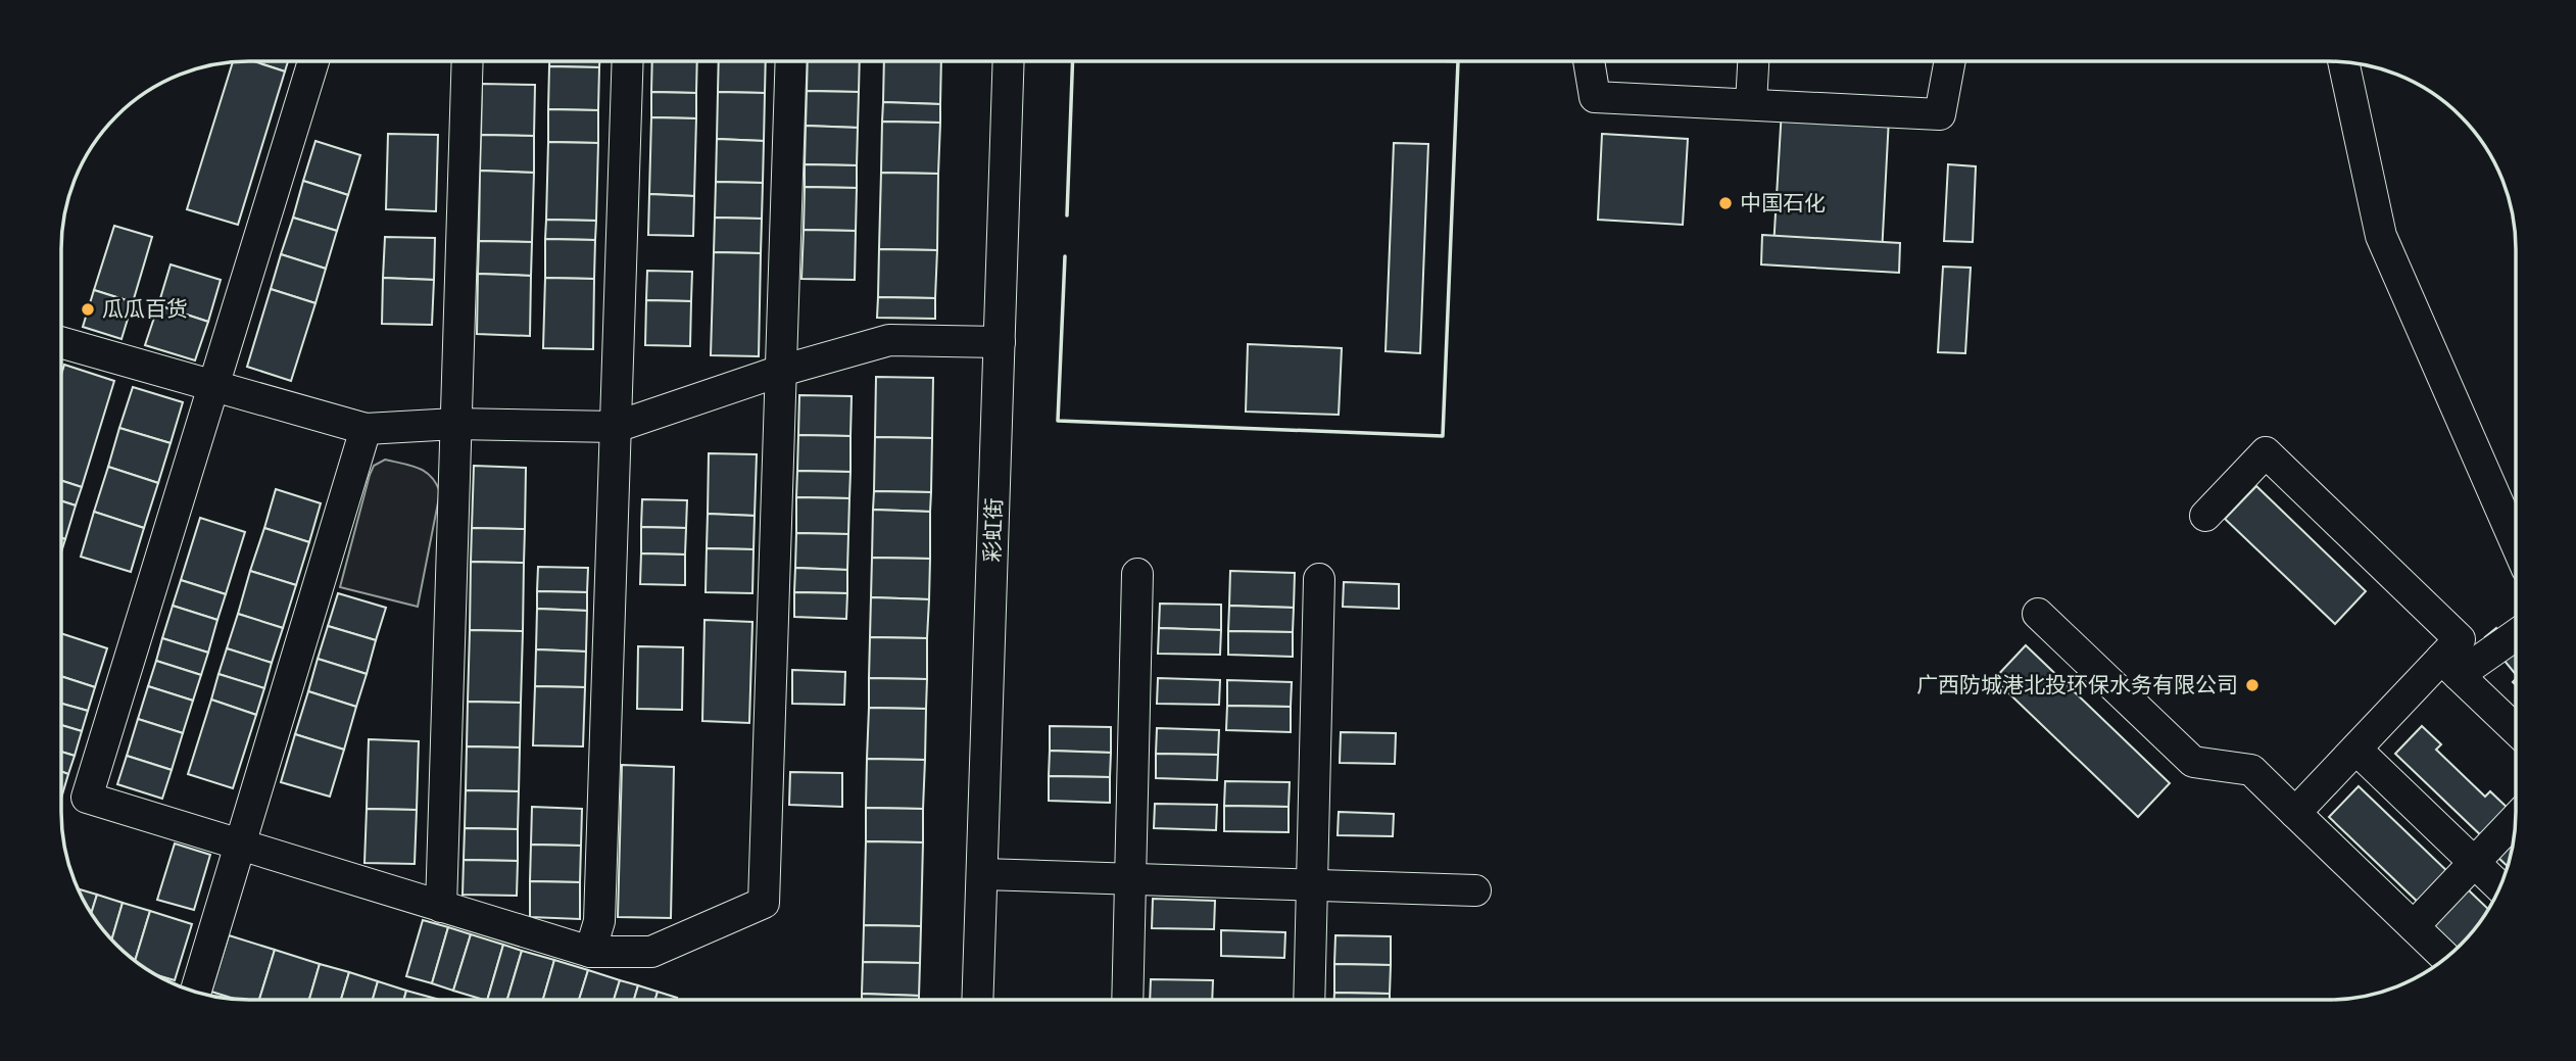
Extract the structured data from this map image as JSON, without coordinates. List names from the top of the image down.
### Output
{
  "streets": {
    "street": ["彩虹街"]
  },
  "places": ["中国石化", "瓜瓜百货", "广西防城港北投环保水务有限公司"]
}
